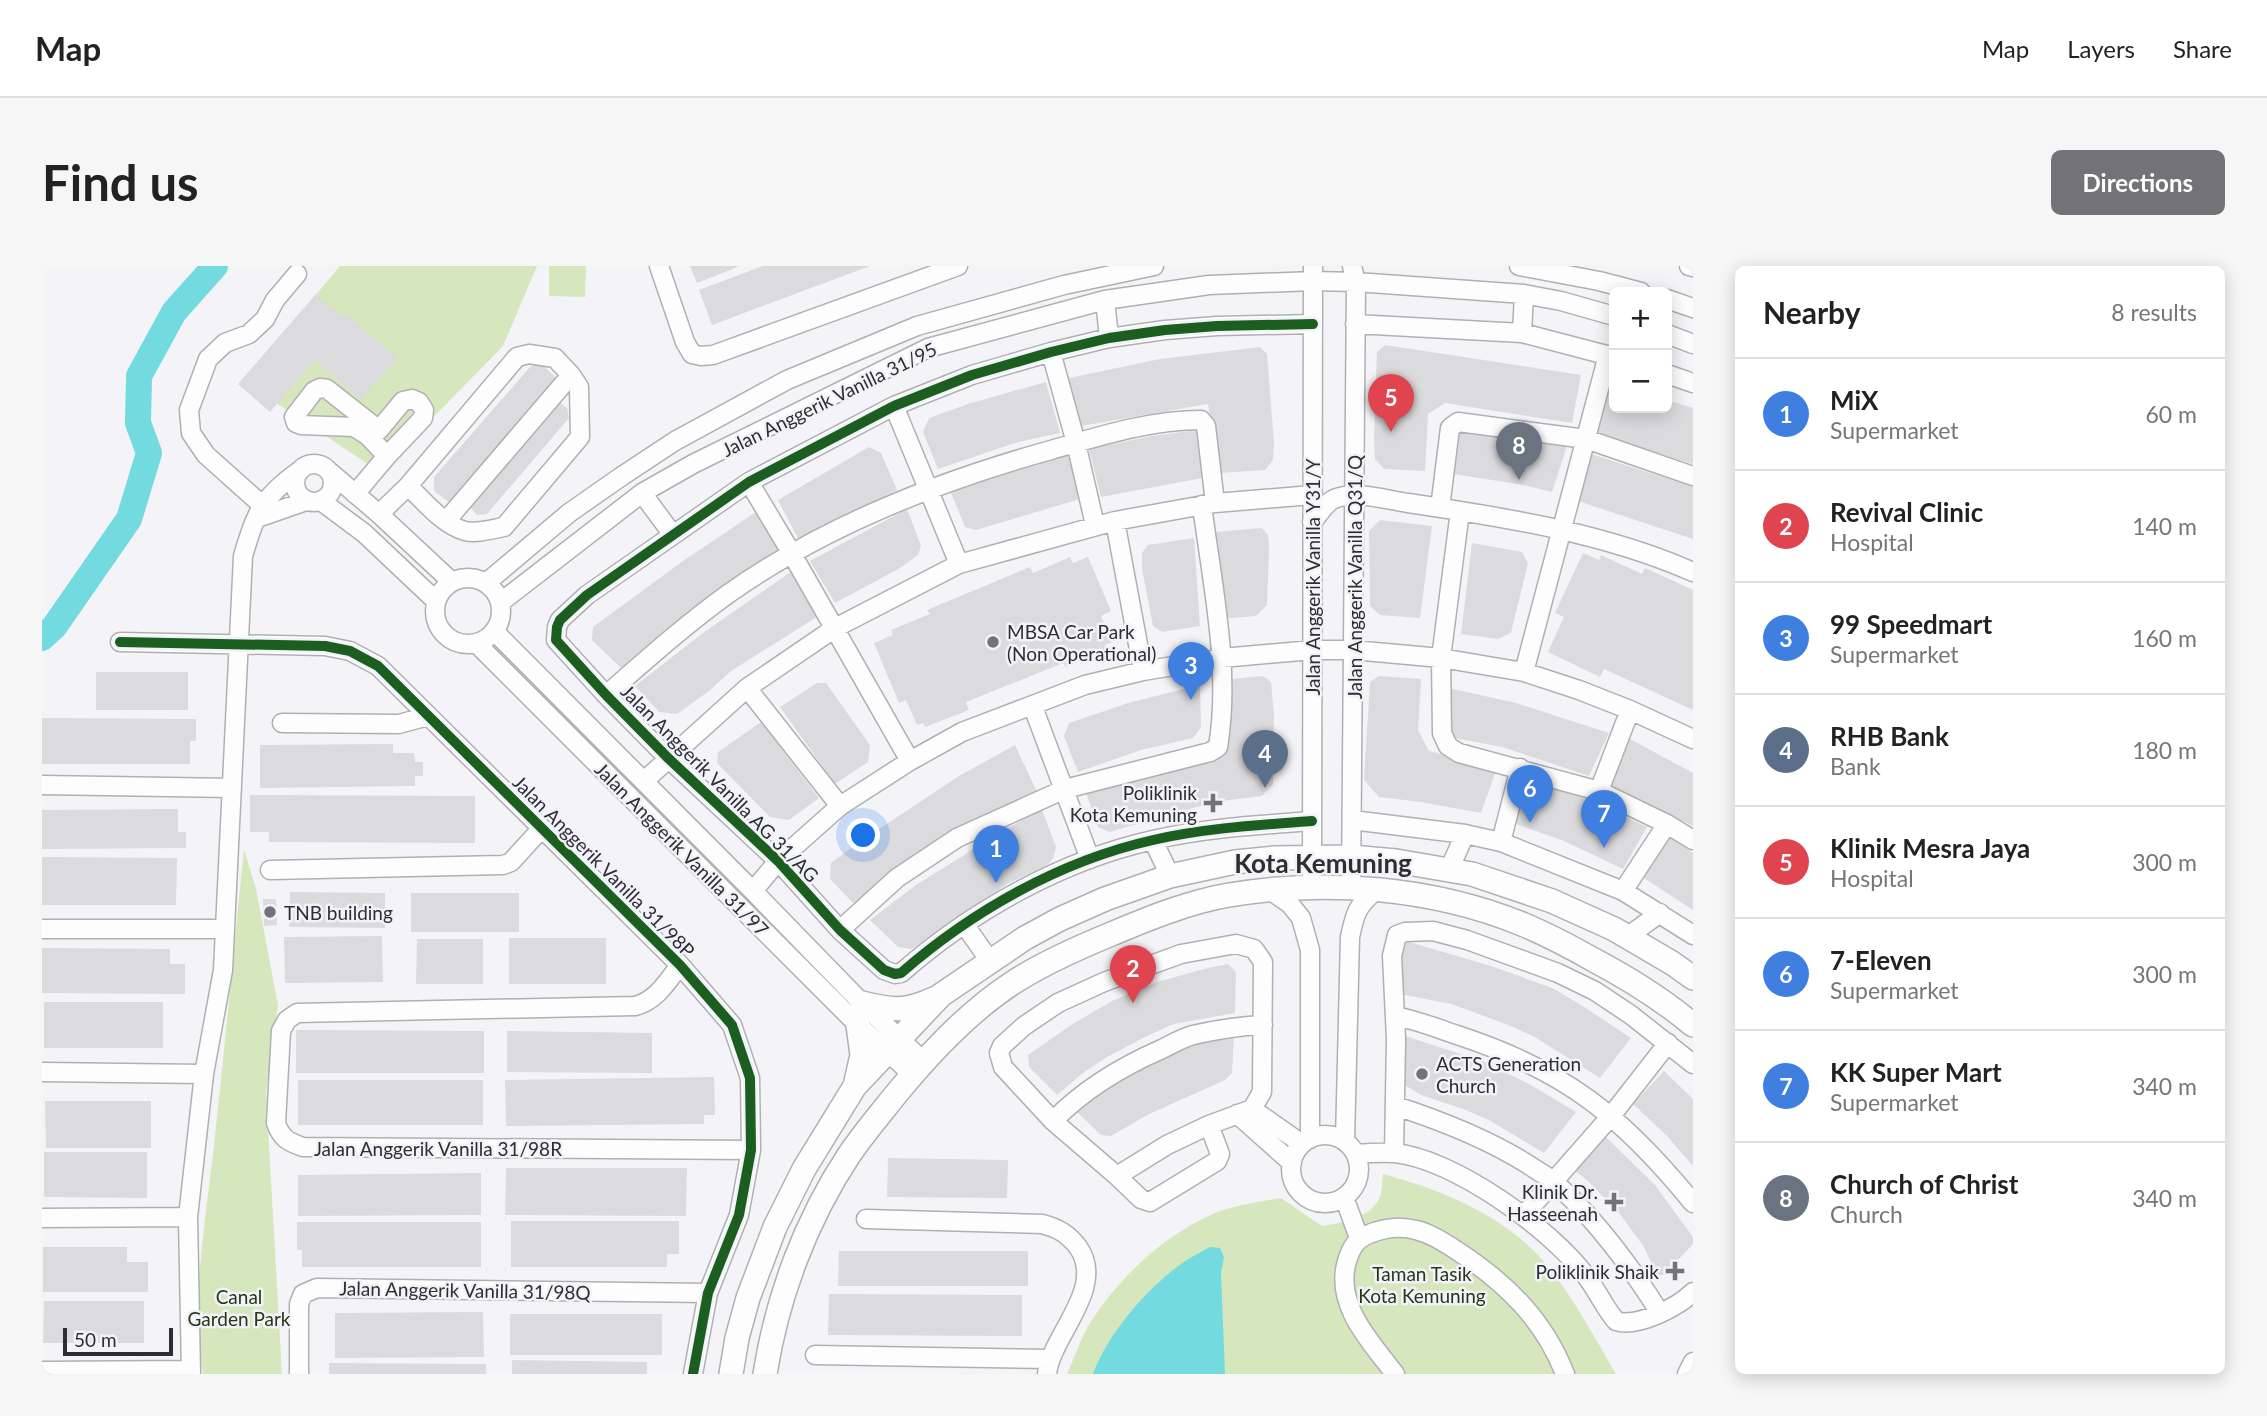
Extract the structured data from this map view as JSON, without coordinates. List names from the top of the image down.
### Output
{
  "streets": {
    "street": [
      "Jalan Anggerik Vanilla 31/95",
      "Jalan Anggerik Vanilla Y31/Y",
      "Jalan Anggerik Vanilla Q31/Q",
      "Jalan Anggerik Vanilla AG 31/AG",
      "Jalan Anggerik Vanilla 31/97",
      "Jalan Anggerik Vanilla 31/98P",
      "Jalan Anggerik Vanilla 31/98R",
      "Jalan Anggerik Vanilla 31/98Q"
    ]
  },
  "crossings": [
    ["Jalan Anggerik Vanilla 31/95", "Jalan Anggerik Vanilla Y31/Y"],
    ["Jalan Anggerik Vanilla 31/95", "Jalan Anggerik Vanilla Q31/Q"],
    ["Jalan Anggerik Vanilla 31/95", "Jalan Anggerik Vanilla 31/97"],
    ["Jalan Anggerik Vanilla 31/98P", "Jalan Anggerik Vanilla 31/98R"],
    ["Jalan Anggerik Vanilla 31/98P", "Jalan Anggerik Vanilla 31/98Q"]
  ],
  "districts": ["Kota Kemuning"],
  "parks": ["Taman Tasik Kota Kemuning", "Canal Garden Park"],
  "places": {
    "other": ["MBSA Car Park (Non Operational)", "TNB building", "ACTS Generation Church"],
    "health": ["Poliklinik Kota Kemuning", "Klinik Dr. Hasseenah", "Poliklinik Shaik"]
  },
  "scale_bar": "50 m",
  "page": {
    "header": "Map",
    "nav": ["Map", "Layers", "Share"],
    "buttons": "Directions",
    "title": "Find us",
    "heading": ["Nearby", "8 results"],
    "map_buttons": ["+", "−"],
    "list": [
      {
        "mark": "1",
        "name": "MiX",
        "note": "Supermarket",
        "value": "60 m"
      },
      {
        "mark": "2",
        "name": "Revival Clinic",
        "note": "Hospital",
        "value": "140 m"
      },
      {
        "mark": "3",
        "name": "99 Speedmart",
        "note": "Supermarket",
        "value": "160 m"
      },
      {
        "mark": "4",
        "name": "RHB Bank",
        "note": "Bank",
        "value": "180 m"
      },
      {
        "mark": "5",
        "name": "Klinik Mesra Jaya",
        "note": "Hospital",
        "value": "300 m"
      },
      {
        "mark": "6",
        "name": "7-Eleven",
        "note": "Supermarket",
        "value": "300 m"
      },
      {
        "mark": "7",
        "name": "KK Super Mart",
        "note": "Supermarket",
        "value": "340 m"
      },
      {
        "mark": "8",
        "name": "Church of Christ",
        "note": "Church",
        "value": "340 m"
      }
    ],
    "pins": [
      "5",
      "8",
      "3",
      "4",
      "6",
      "7",
      "1",
      "2"
    ],
    "scale": "50 m"
  }
}
